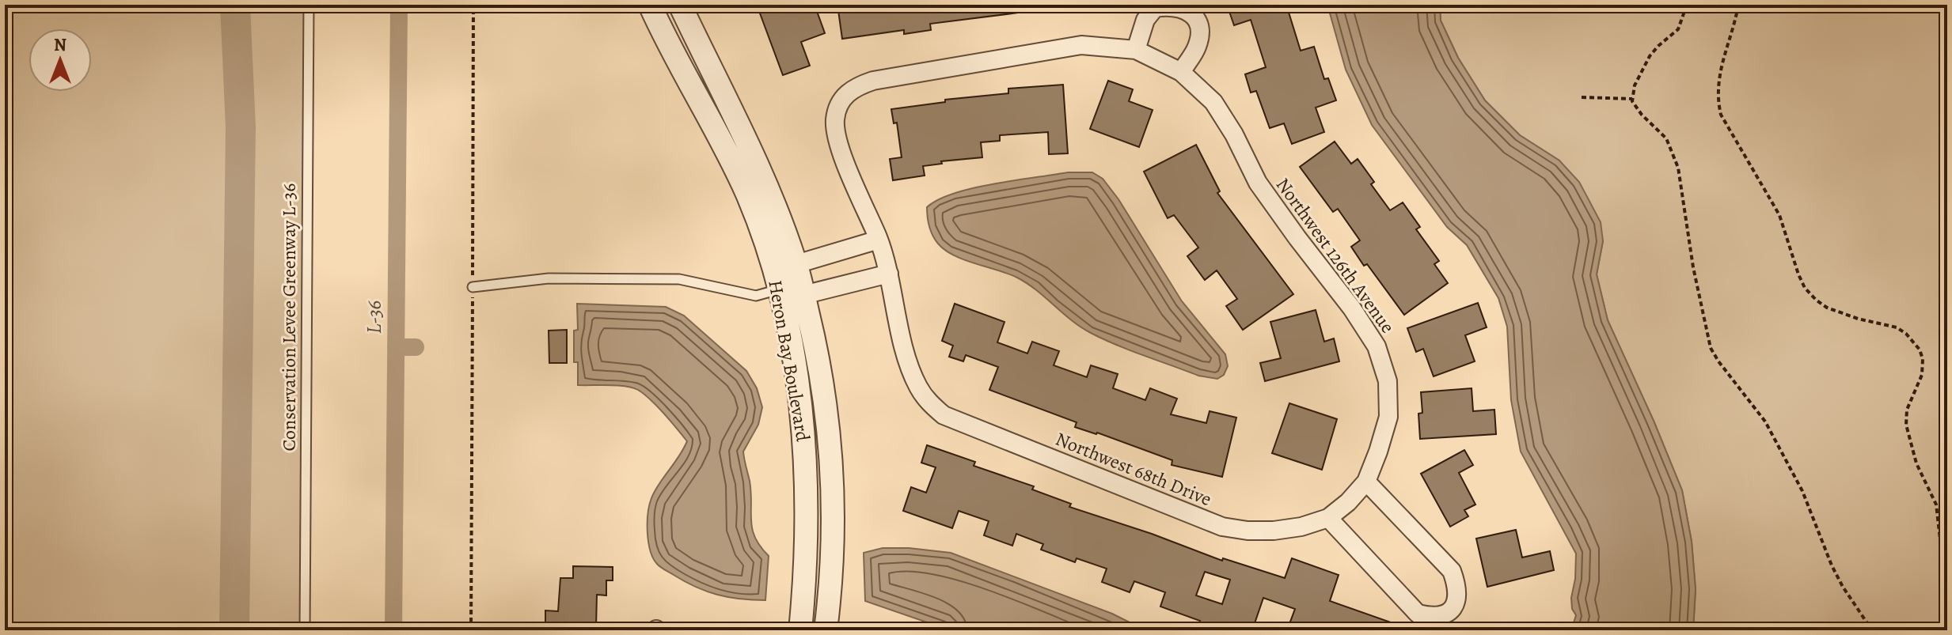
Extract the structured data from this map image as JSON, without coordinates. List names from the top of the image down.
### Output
{
  "streets": {
    "street": ["Northwest 126th Avenue", "Heron Bay Boulevard", "Northwest 68th Drive"],
    "lane": ["Conservation Levee Greenway L-36"]
  },
  "crossings": [
    ["Northwest 126th Avenue", "Northwest 68th Drive"]
  ],
  "water": ["L-36"],
  "north": "top"
}
